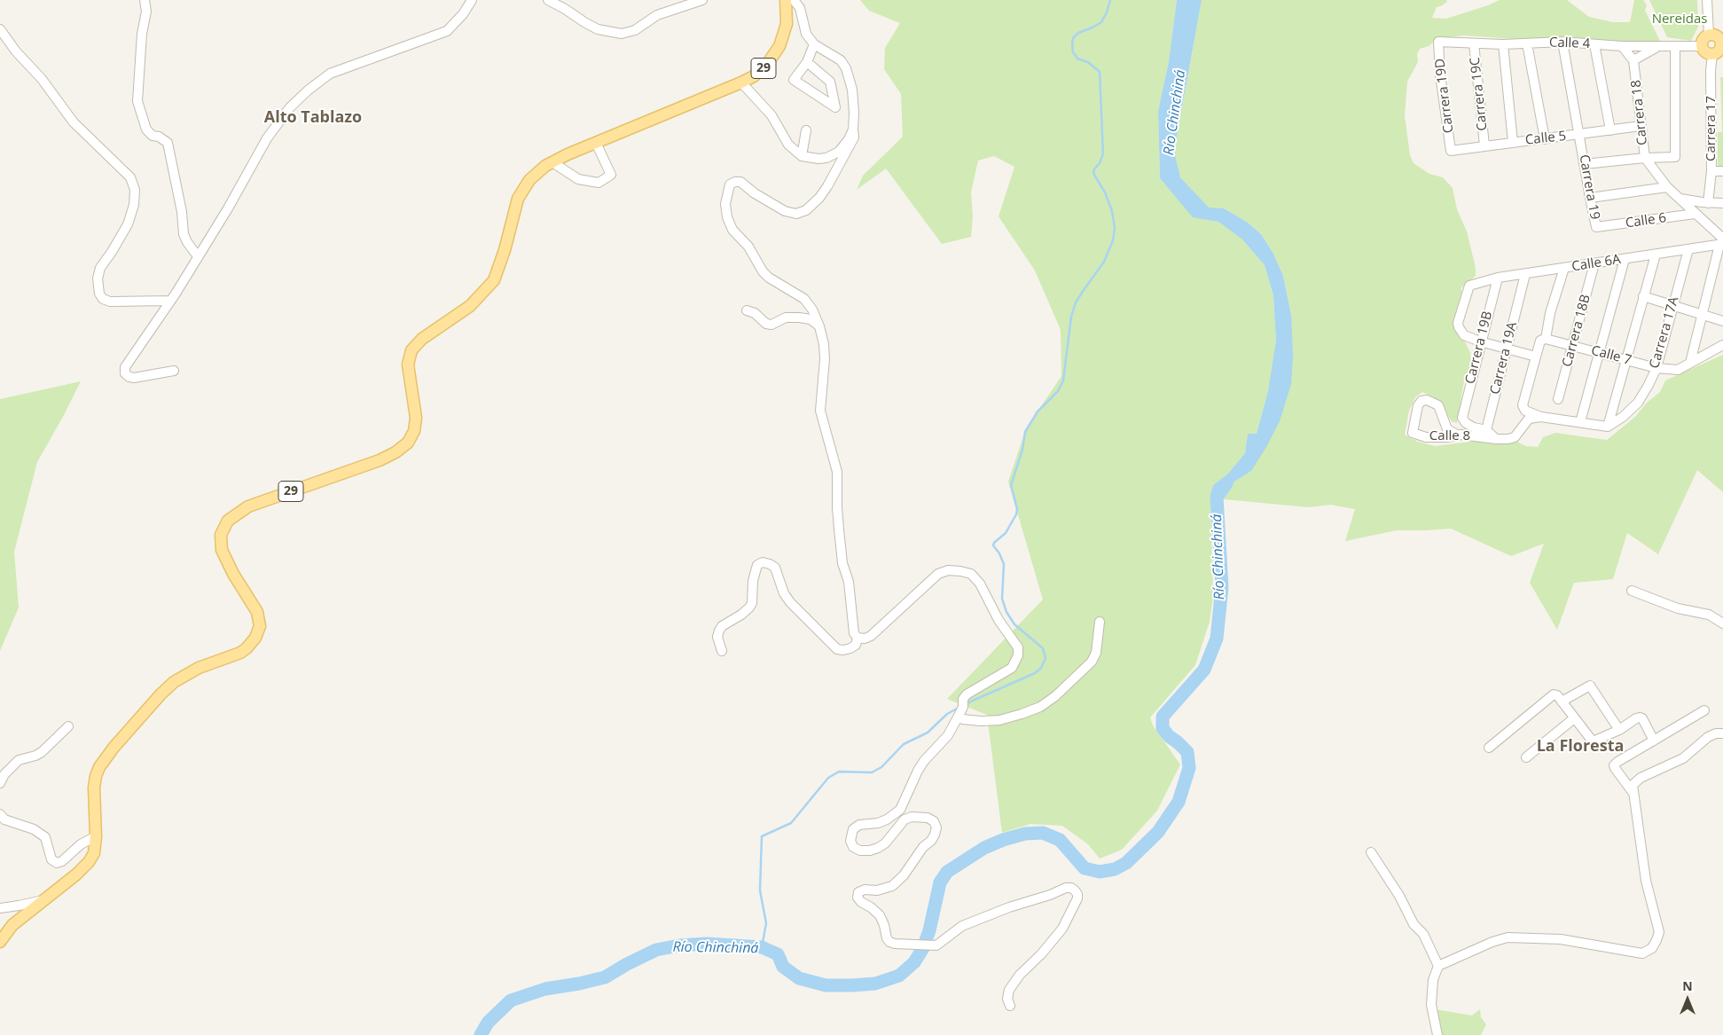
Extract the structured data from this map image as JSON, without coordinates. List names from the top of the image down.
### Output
{
  "streets": {
    "main road": ["29"],
    "street": [
      "Calle 4",
      "Carrera 19C",
      "Carrera 19D",
      "Carrera 18",
      "Carrera 17",
      "Calle 5",
      "Carrera 19",
      "Calle 6",
      "Calle 6A",
      "Carrera 18B",
      "Carrera 17A",
      "Carrera 19B",
      "Calle 7",
      "Carrera 19A",
      "Calle 8"
    ]
  },
  "crossings": [
    ["Calle 4", "Carrera 19C"],
    ["Calle 4", "Carrera 19D"],
    ["Calle 4", "Carrera 18"],
    ["Calle 4", "Carrera 17"],
    ["Calle 4", "Carrera 19"],
    ["Carrera 19C", "Calle 5"],
    ["Carrera 19D", "Calle 5"],
    ["Carrera 18", "Calle 5"],
    ["Carrera 18", "Calle 6"],
    ["Carrera 18", "Calle 6A"],
    ["Carrera 17", "Calle 6"],
    ["Calle 5", "Carrera 19"],
    ["Carrera 19", "Calle 6"],
    ["Calle 6A", "Carrera 18B"],
    ["Calle 6A", "Carrera 17A"],
    ["Calle 6A", "Carrera 19B"],
    ["Calle 6A", "Carrera 19A"],
    ["Carrera 18B", "Calle 7"],
    ["Carrera 17A", "Calle 7"],
    ["Carrera 19B", "Carrera 19A"]
  ],
  "districts": ["Alto Tablazo", "La Floresta"],
  "water": ["Río Chinchiná"],
  "parks": ["Nereidas"],
  "north": "top"
}
